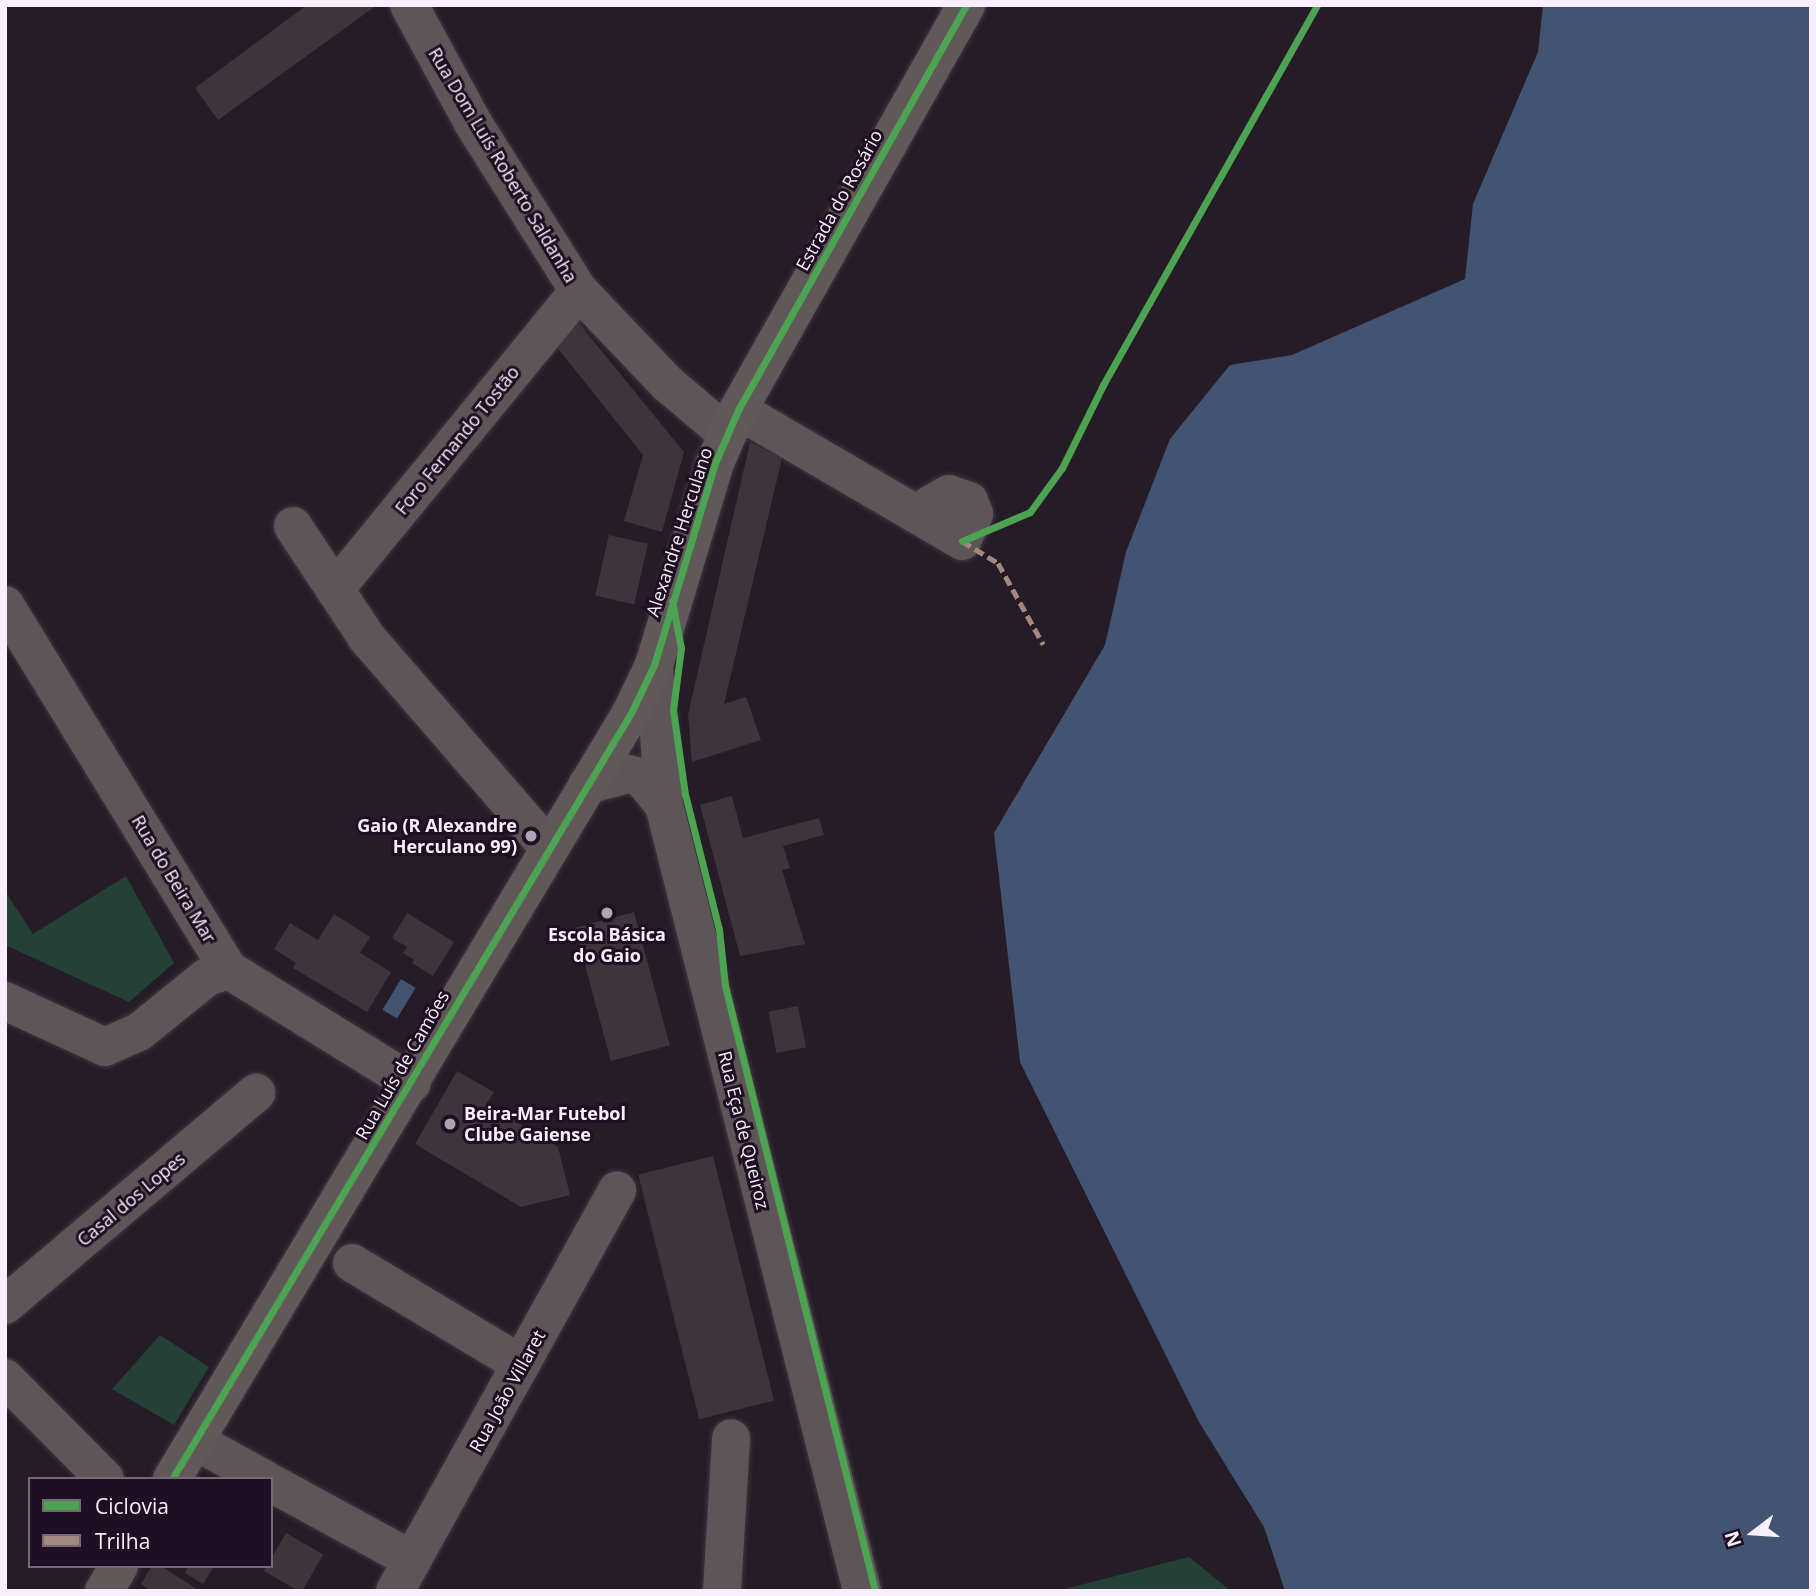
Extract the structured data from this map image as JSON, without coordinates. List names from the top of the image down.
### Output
{
  "streets": {
    "street": [
      "Rua Dom Luís Roberto Saldanha",
      "Estrada do Rosário",
      "Foro Fernando Tostão",
      "Alexandre Herculano",
      "Rua do Beira Mar",
      "Rua Luís de Camões",
      "Rua Eça de Queiroz",
      "Casal dos Lopes",
      "Rua João Villaret"
    ]
  },
  "crossings": [
    ["Rua Dom Luís Roberto Saldanha", "Estrada do Rosário"],
    ["Rua Dom Luís Roberto Saldanha", "Foro Fernando Tostão"],
    ["Rua Dom Luís Roberto Saldanha", "Alexandre Herculano"],
    ["Estrada do Rosário", "Alexandre Herculano"],
    ["Alexandre Herculano", "Rua Luís de Camões"],
    ["Alexandre Herculano", "Rua Eça de Queiroz"],
    ["Rua do Beira Mar", "Rua Luís de Camões"],
    ["Rua Luís de Camões", "Rua Eça de Queiroz"]
  ],
  "places": ["Gaio (R Alexandre Herculano 99)", "Escola Básica do Gaio", "Beira-Mar Futebol Clube Gaiense"],
  "legend": ["Ciclovia", "Trilha"],
  "north": "left"
}
